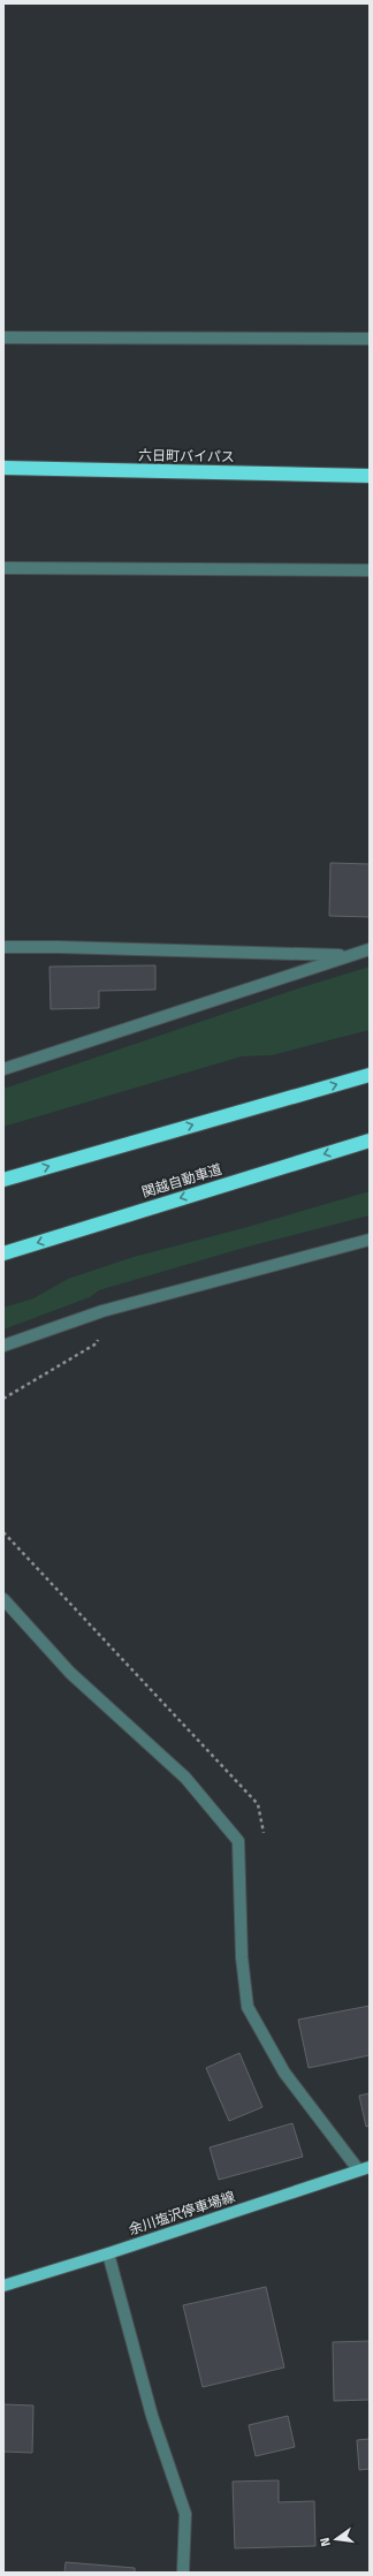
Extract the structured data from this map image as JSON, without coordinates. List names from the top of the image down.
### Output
{
  "streets": {
    "highway": ["六日町バイパス", "関越自動車道"],
    "main road": ["余川塩沢停車場線"]
  },
  "north": "left"
}
